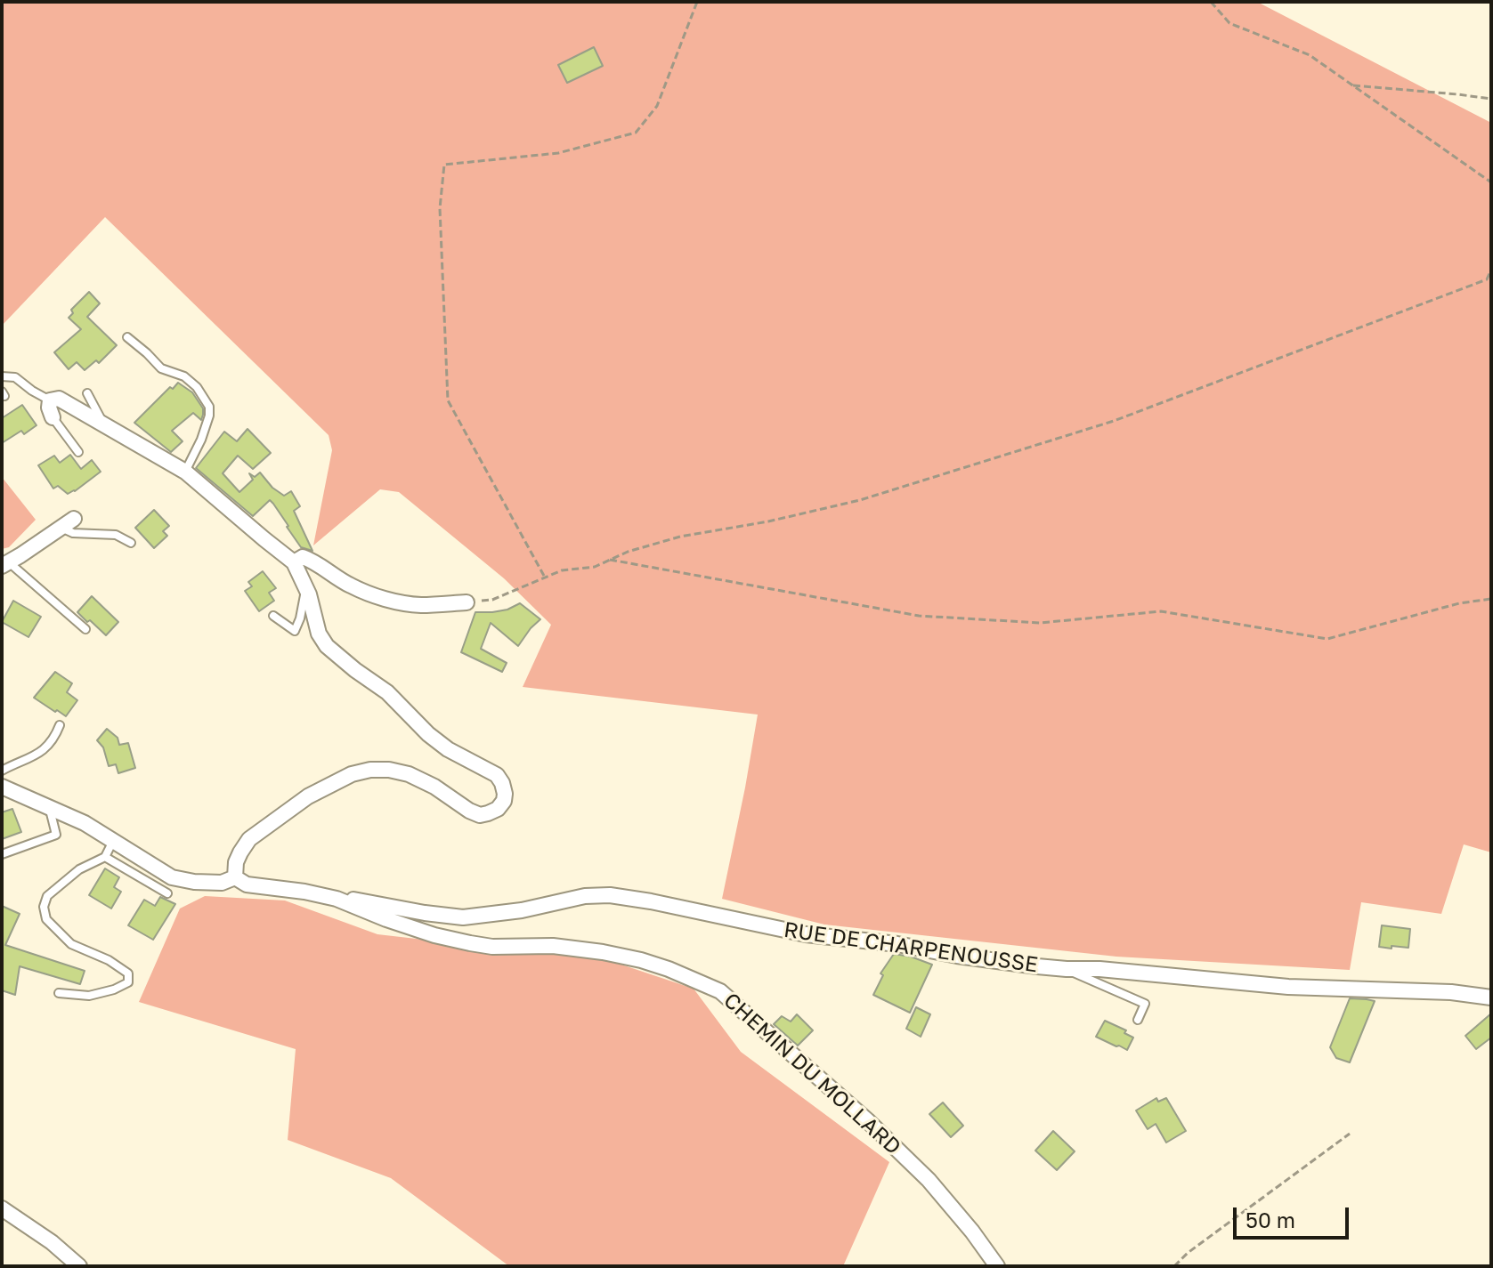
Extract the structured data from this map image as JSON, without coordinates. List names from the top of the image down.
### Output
{
  "streets": {
    "street": ["RUE DE CHARPENOUSSE", "CHEMIN DU MOLLARD"]
  },
  "crossings": [
    ["RUE DE CHARPENOUSSE", "CHEMIN DU MOLLARD"]
  ],
  "scale_bar": "50 m"
}
